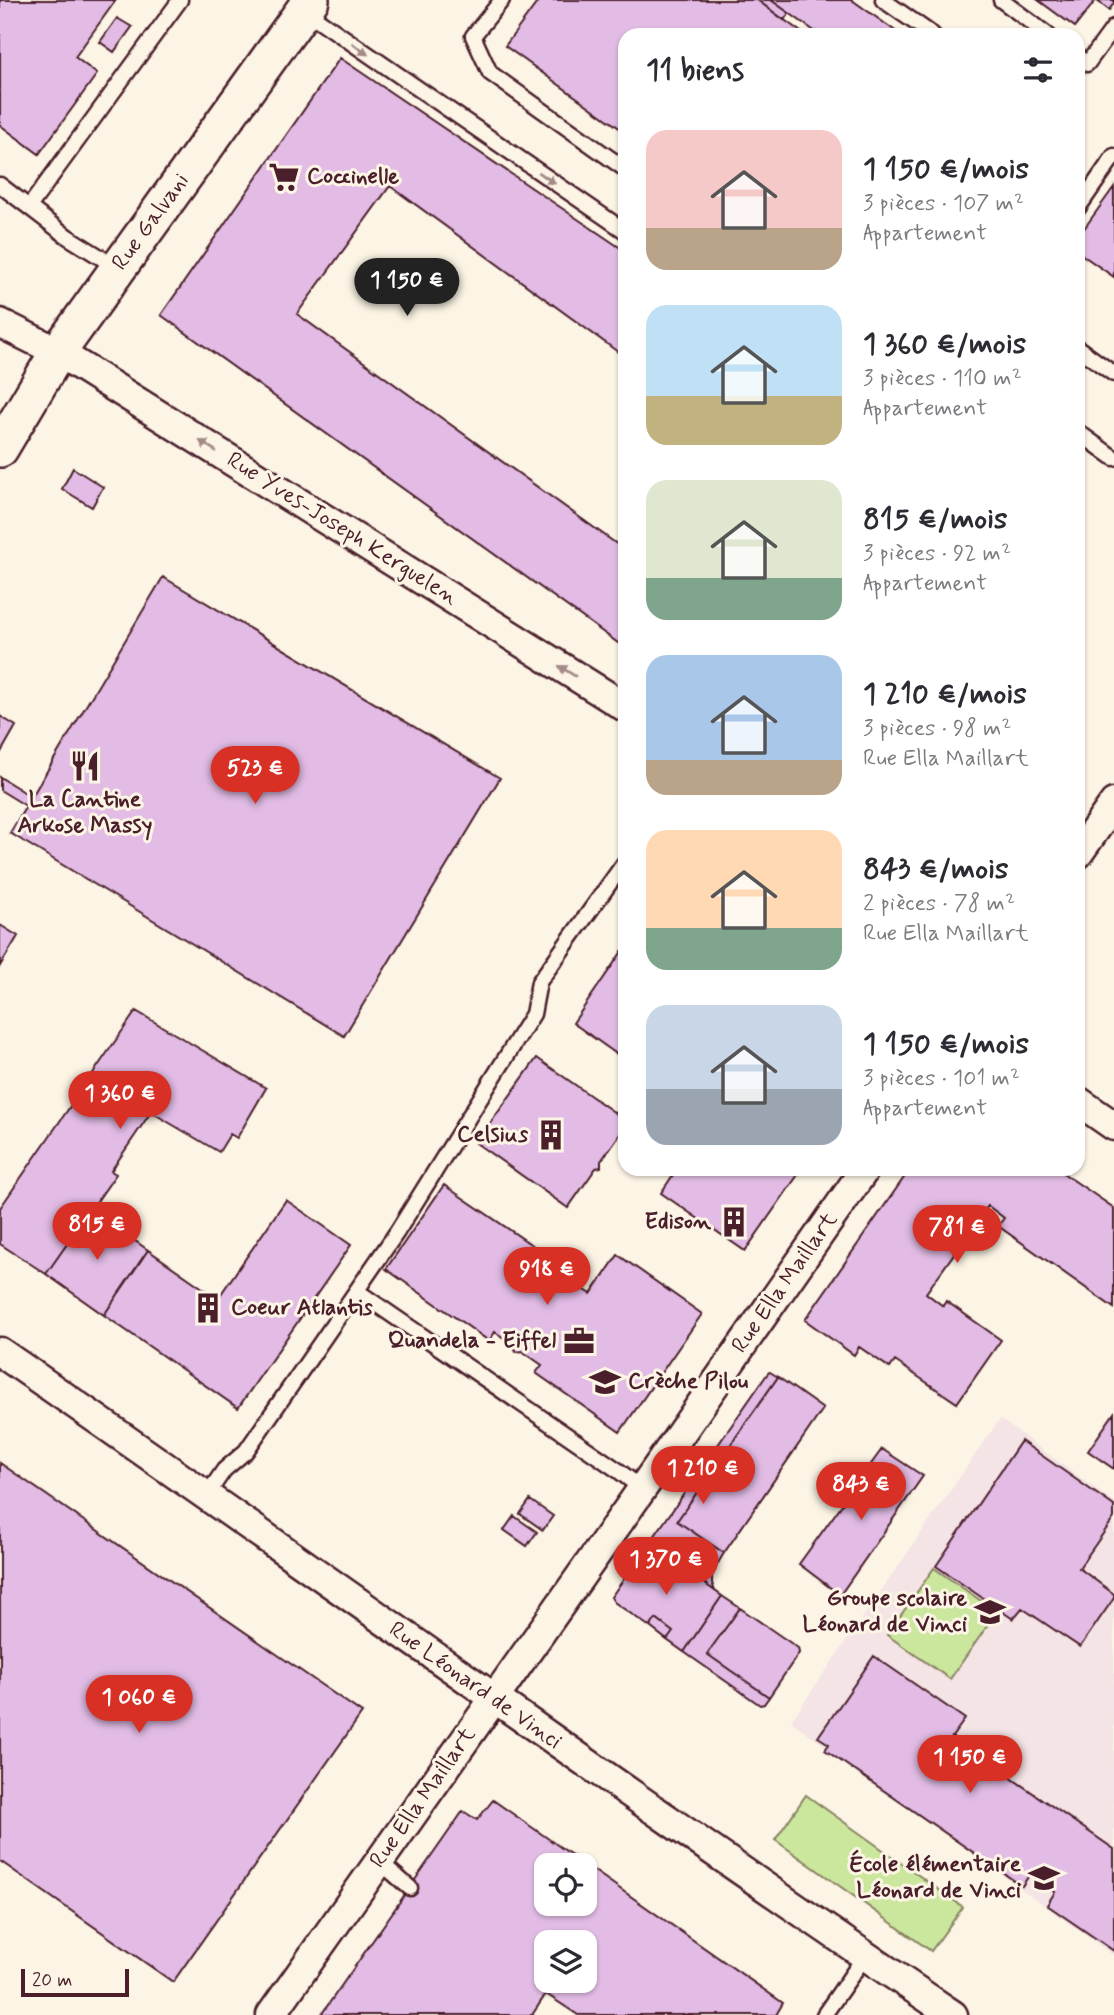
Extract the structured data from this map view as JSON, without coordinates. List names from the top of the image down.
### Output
{
  "streets": {
    "street": [
      "Rue Galvani",
      "Rue Yves-Joseph Kerguelen",
      "Rue Ella Maillart",
      "Rue Léonard de Vinci"
    ]
  },
  "crossings": [
    ["Rue Galvani", "Rue Yves-Joseph Kerguelen"],
    ["Rue Ella Maillart", "Rue Léonard de Vinci"]
  ],
  "one_way": ["Rue Yves-Joseph Kerguelen"],
  "places": {
    "supermarket": ["Coccinelle"],
    "restaurant": ["La Cantine Arkose Massy"],
    "building": ["Celsius", "Edison", "Coeur Atlantis"],
    "office": ["Quandela - Eiffel"],
    "school or university": ["Crèche Pilou", "Groupe scolaire Léonard de Vinci", "École élémentaire Léonard de Vinci"]
  },
  "scale_bar": "20 m",
  "page": {
    "heading": "11 biens",
    "list": [
      {
        "name": "1 150 €/mois",
        "note": "3 pièces · 107 m² · Appartement"
      },
      {
        "name": "1 360 €/mois",
        "note": "3 pièces · 110 m² · Appartement"
      },
      {
        "name": "815 €/mois",
        "note": "3 pièces · 92 m² · Appartement"
      },
      {
        "name": "1 210 €/mois",
        "note": "3 pièces · 98 m² · Rue Ella Maillart"
      },
      {
        "name": "843 €/mois",
        "note": "2 pièces · 78 m² · Rue Ella Maillart"
      },
      {
        "name": "1 150 €/mois",
        "note": "3 pièces · 101 m² · Appartement"
      }
    ],
    "price": [
      "1 150 €",
      "523 €",
      "1 360 €",
      "815 €",
      "781 €",
      "918 €",
      "1 210 €",
      "843 €",
      "1 370 €",
      "1 060 €",
      "1 150 €"
    ],
    "scale": "20 m"
  }
}
